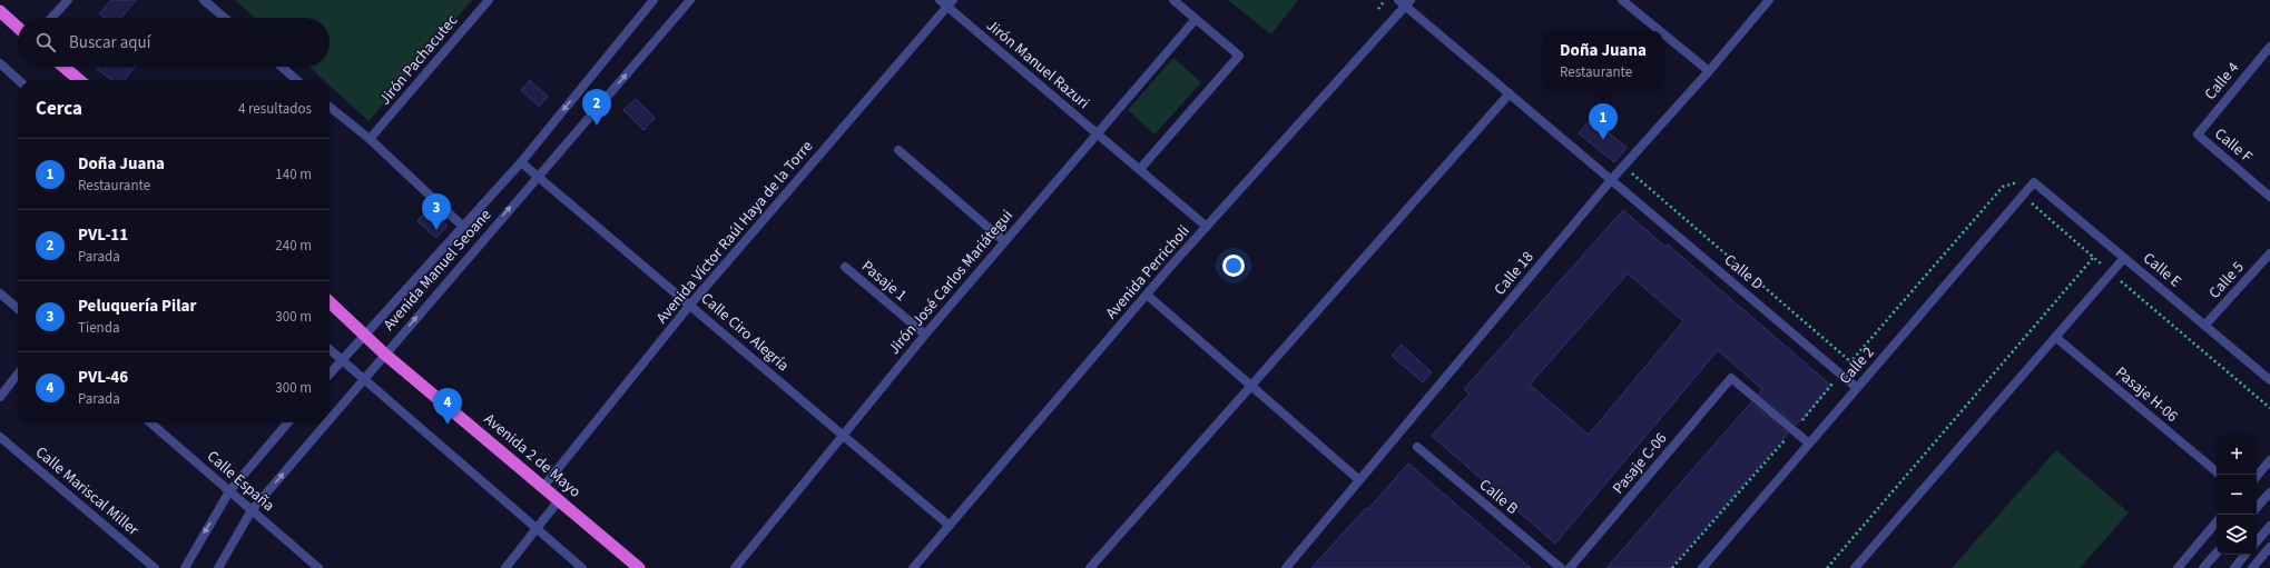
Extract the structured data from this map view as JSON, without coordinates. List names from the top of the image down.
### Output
{
  "streets": {
    "highway": ["Avenida 2 de Mayo"],
    "street": [
      "Jirón Pachacutec",
      "Jirón Manuel Razuri",
      "Calle 4",
      "Calle F",
      "Avenida Víctor Raúl Haya de la Torre",
      "Avenida Manuel Seoane",
      "Calle E",
      "Avenida Perricholi",
      "Calle D",
      "Calle 18",
      "Calle 5",
      "Pasaje 1",
      "Jirón José Carlos Mariátegui",
      "Calle Ciro Alegría",
      "Calle 2",
      "Pasaje H-06",
      "Pasaje C-06",
      "Calle España",
      "Calle Mariscal Miller",
      "Calle B"
    ]
  },
  "crossings": [
    ["Jirón Manuel Razuri", "Avenida Víctor Raúl Haya de la Torre"],
    ["Jirón Manuel Razuri", "Avenida Perricholi"],
    ["Jirón Manuel Razuri", "Jirón José Carlos Mariátegui"],
    ["Calle 4", "Calle F"],
    ["Avenida Víctor Raúl Haya de la Torre", "Calle Ciro Alegría"],
    ["Avenida Víctor Raúl Haya de la Torre", "Avenida 2 de Mayo"],
    ["Avenida Manuel Seoane", "Calle Ciro Alegría"],
    ["Avenida Manuel Seoane", "Avenida 2 de Mayo"],
    ["Avenida Manuel Seoane", "Calle España"],
    ["Calle E", "Calle 5"],
    ["Calle E", "Calle 2"],
    ["Avenida Perricholi", "Calle D"],
    ["Avenida Perricholi", "Calle Ciro Alegría"],
    ["Calle D", "Calle 18"],
    ["Calle D", "Calle 2"],
    ["Pasaje 1", "Jirón José Carlos Mariátegui"],
    ["Jirón José Carlos Mariátegui", "Calle Ciro Alegría"],
    ["Calle 2", "Pasaje C-06"]
  ],
  "page": {
    "search": "Buscar aquí",
    "popup": ["Doña Juana", "Restaurante"],
    "heading": ["Cerca", "4 resultados"],
    "pins": [
      "2",
      "1",
      "3",
      "4"
    ],
    "list": [
      {
        "mark": "1",
        "name": "Doña Juana",
        "note": "Restaurante",
        "value": "140 m"
      },
      {
        "mark": "2",
        "name": "PVL-11",
        "note": "Parada",
        "value": "240 m"
      },
      {
        "mark": "3",
        "name": "Peluquería Pilar",
        "note": "Tienda",
        "value": "300 m"
      },
      {
        "mark": "4",
        "name": "PVL-46",
        "note": "Parada",
        "value": "300 m"
      }
    ],
    "map_buttons": ["+", "−"]
  }
}
